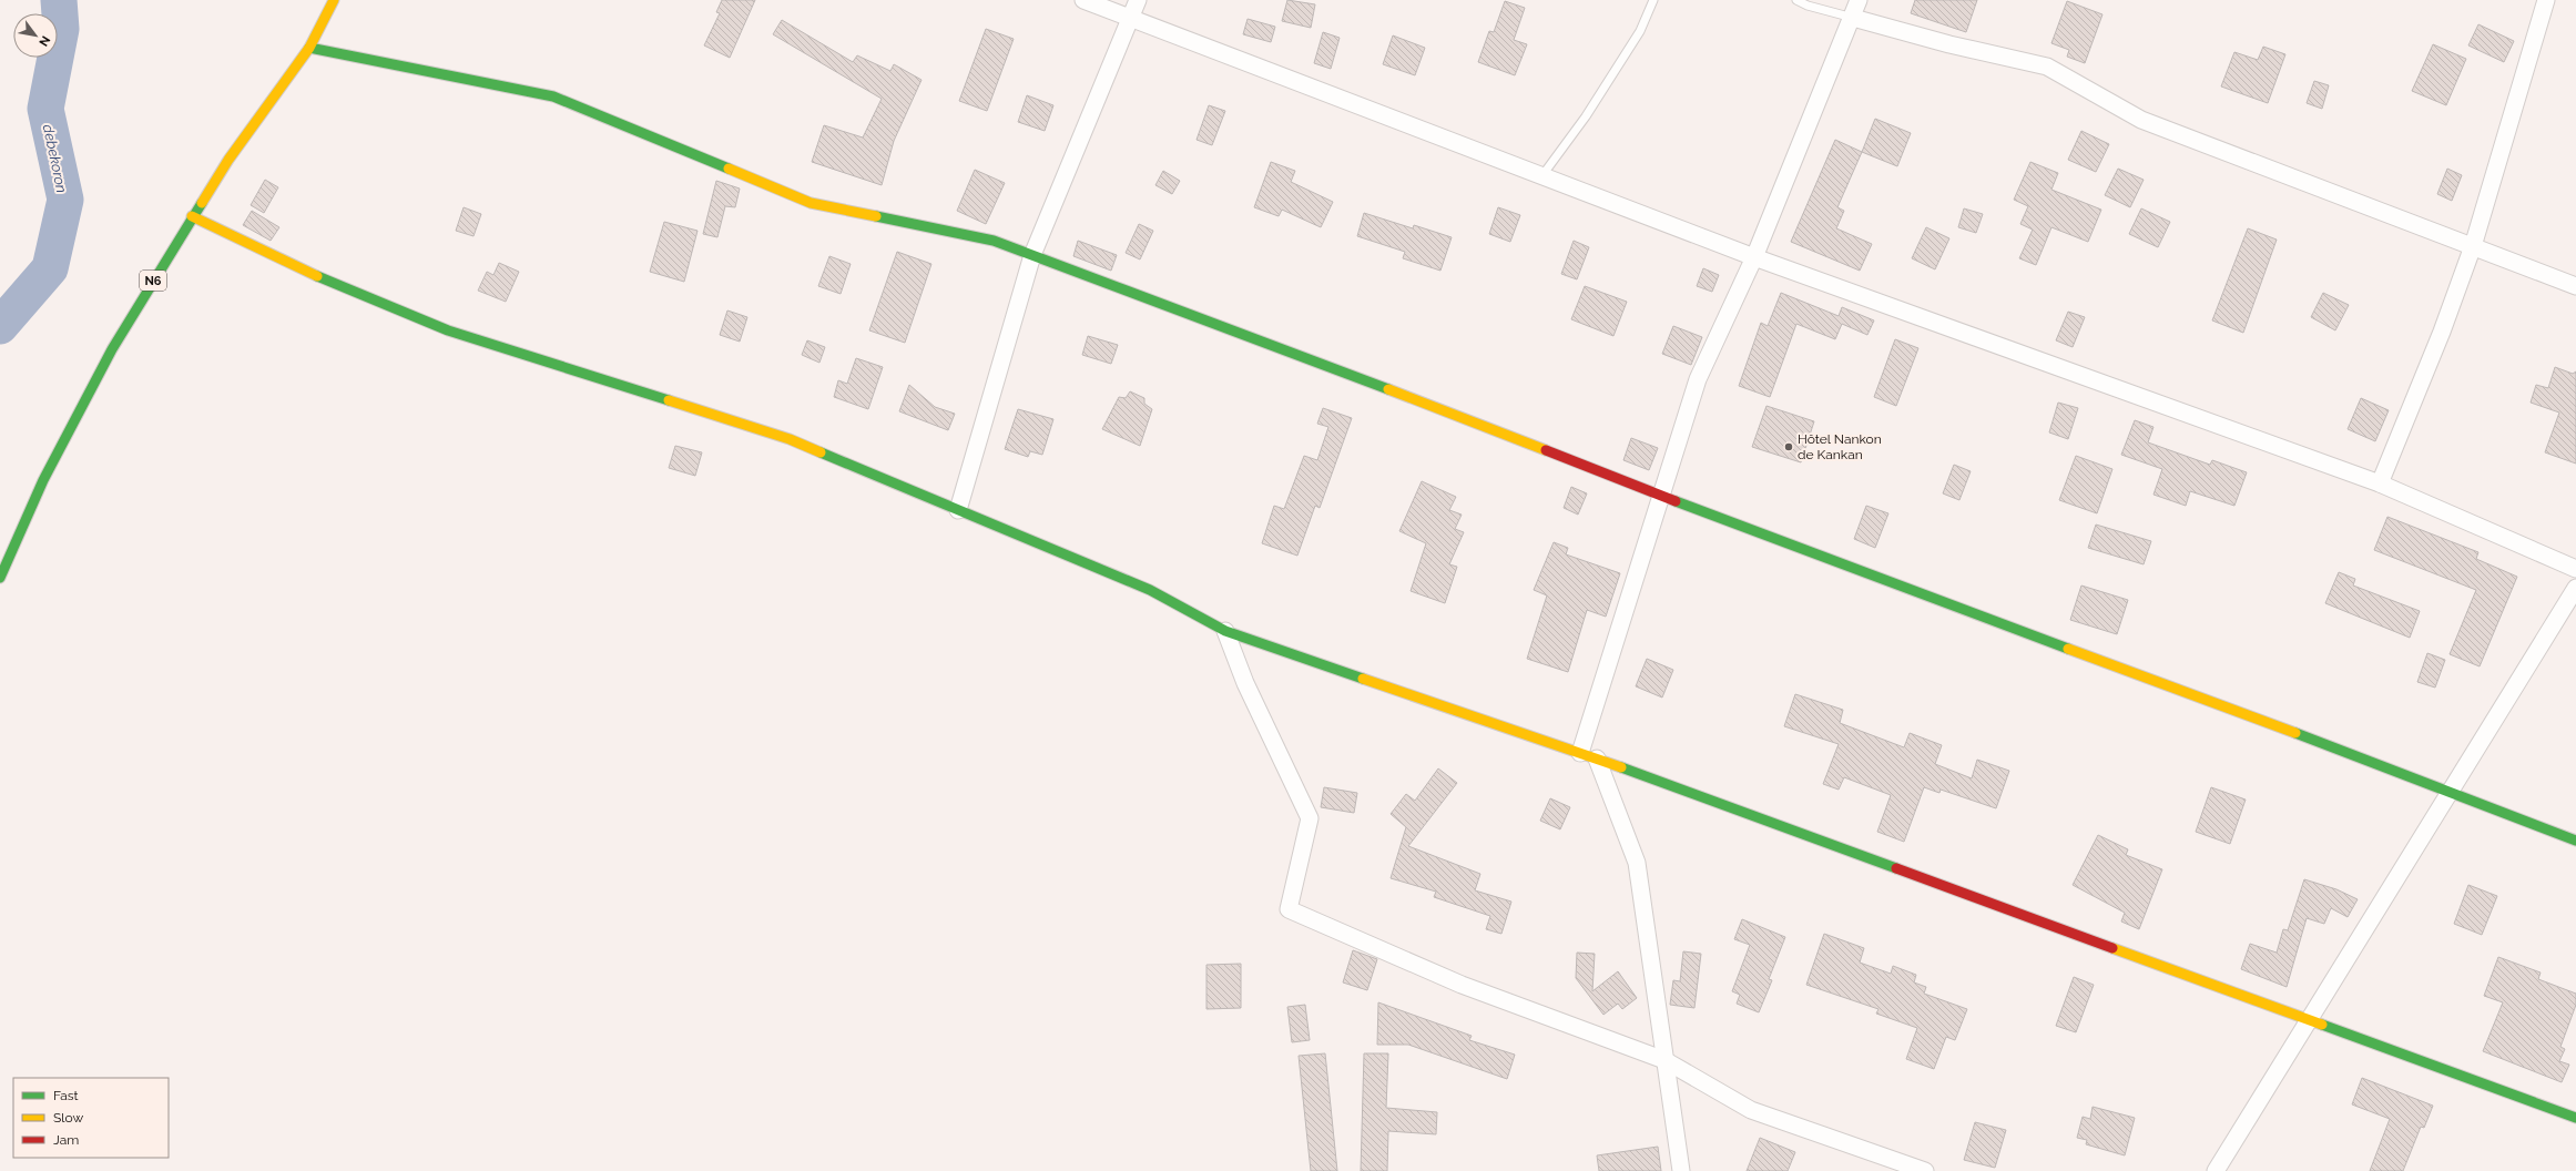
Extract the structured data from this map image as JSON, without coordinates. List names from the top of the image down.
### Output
{
  "streets": {
    "main road": ["N6"]
  },
  "water": ["debekoron"],
  "places": ["Hôtel Nankon de Kankan"],
  "legend": ["Fast", "Slow", "Jam"],
  "north": "bottom right"
}
